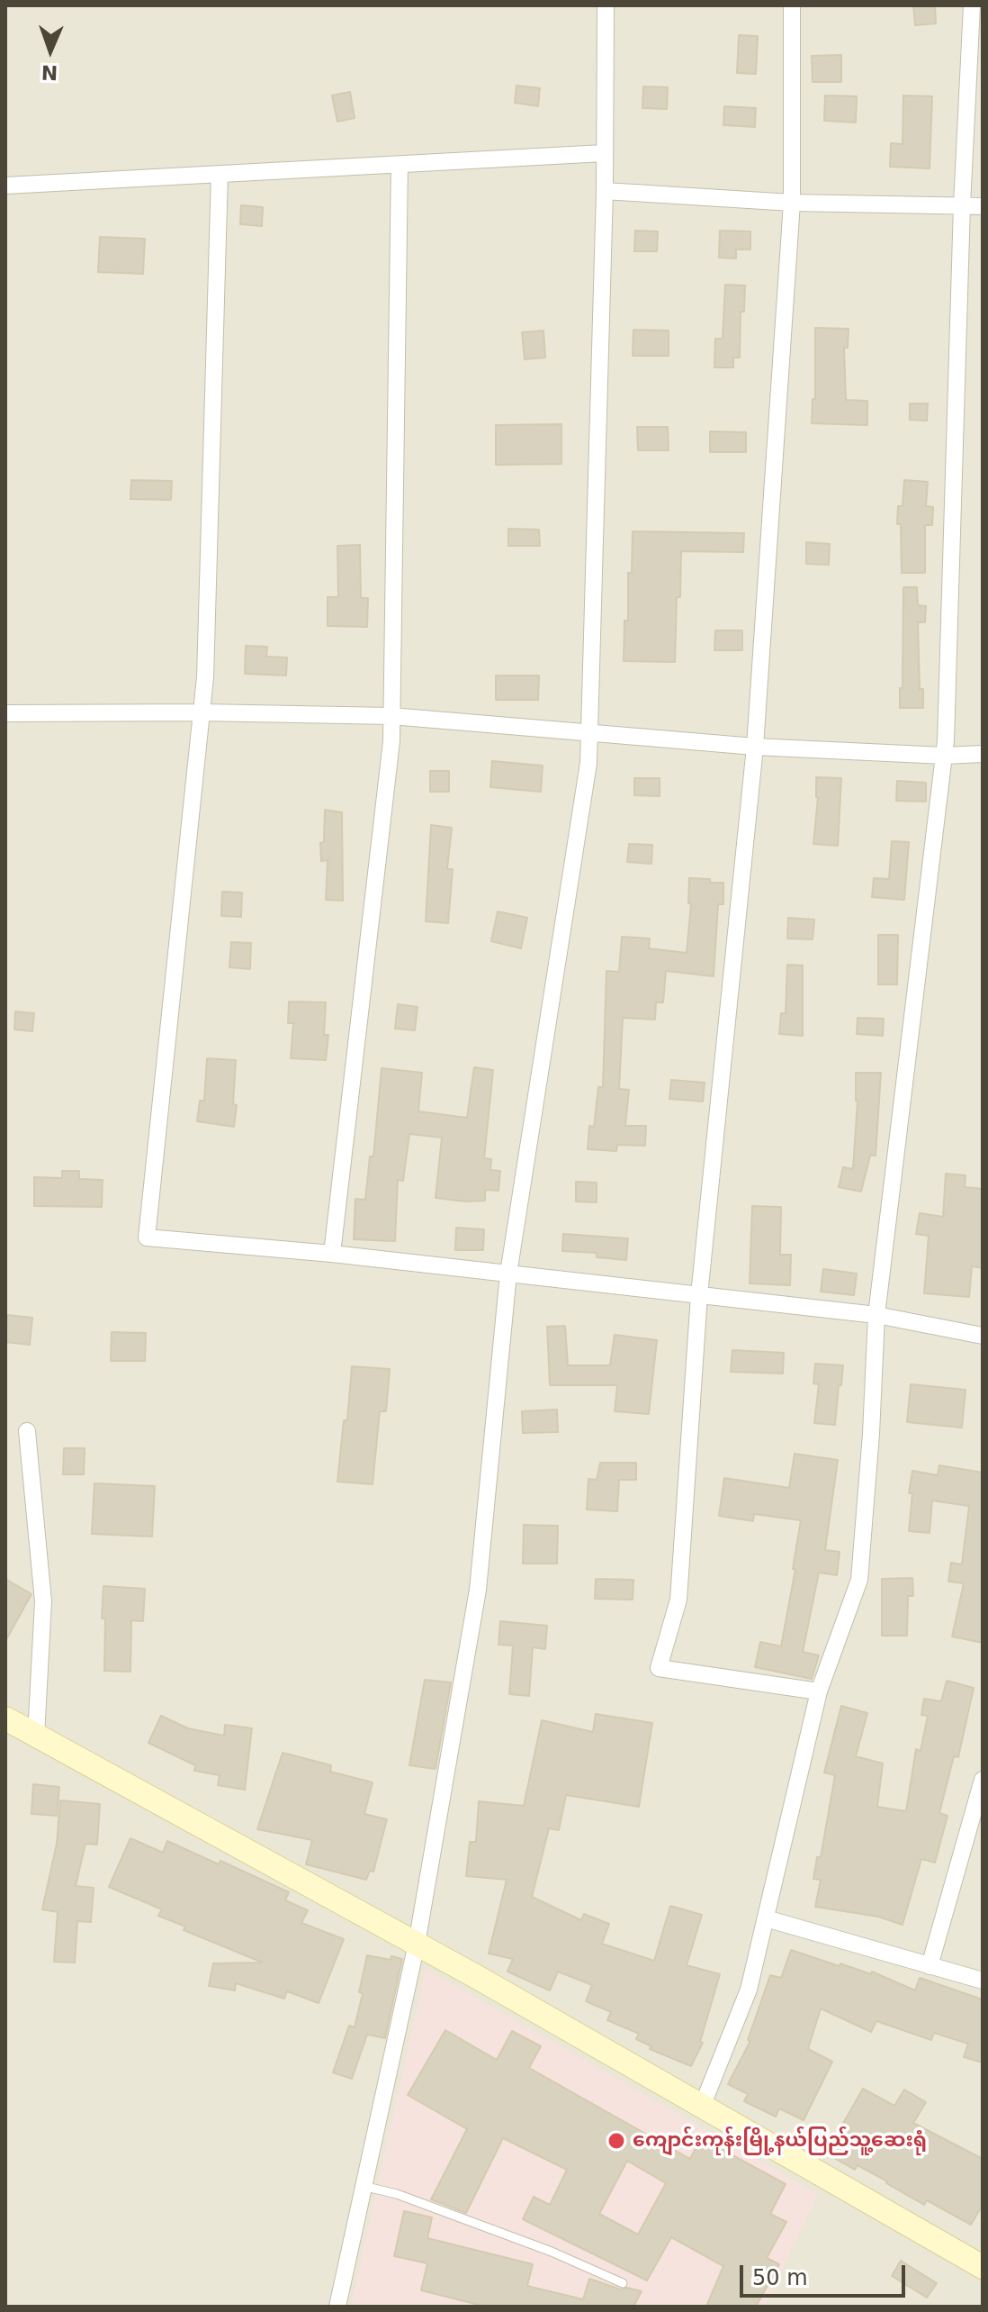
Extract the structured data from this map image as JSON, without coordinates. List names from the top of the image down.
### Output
{
  "places": ["ကျောင်းကုန်းမြို့နယ်ပြည်သူ့ဆေးရုံ"],
  "scale_bar": "50 m",
  "north": "bottom"
}
